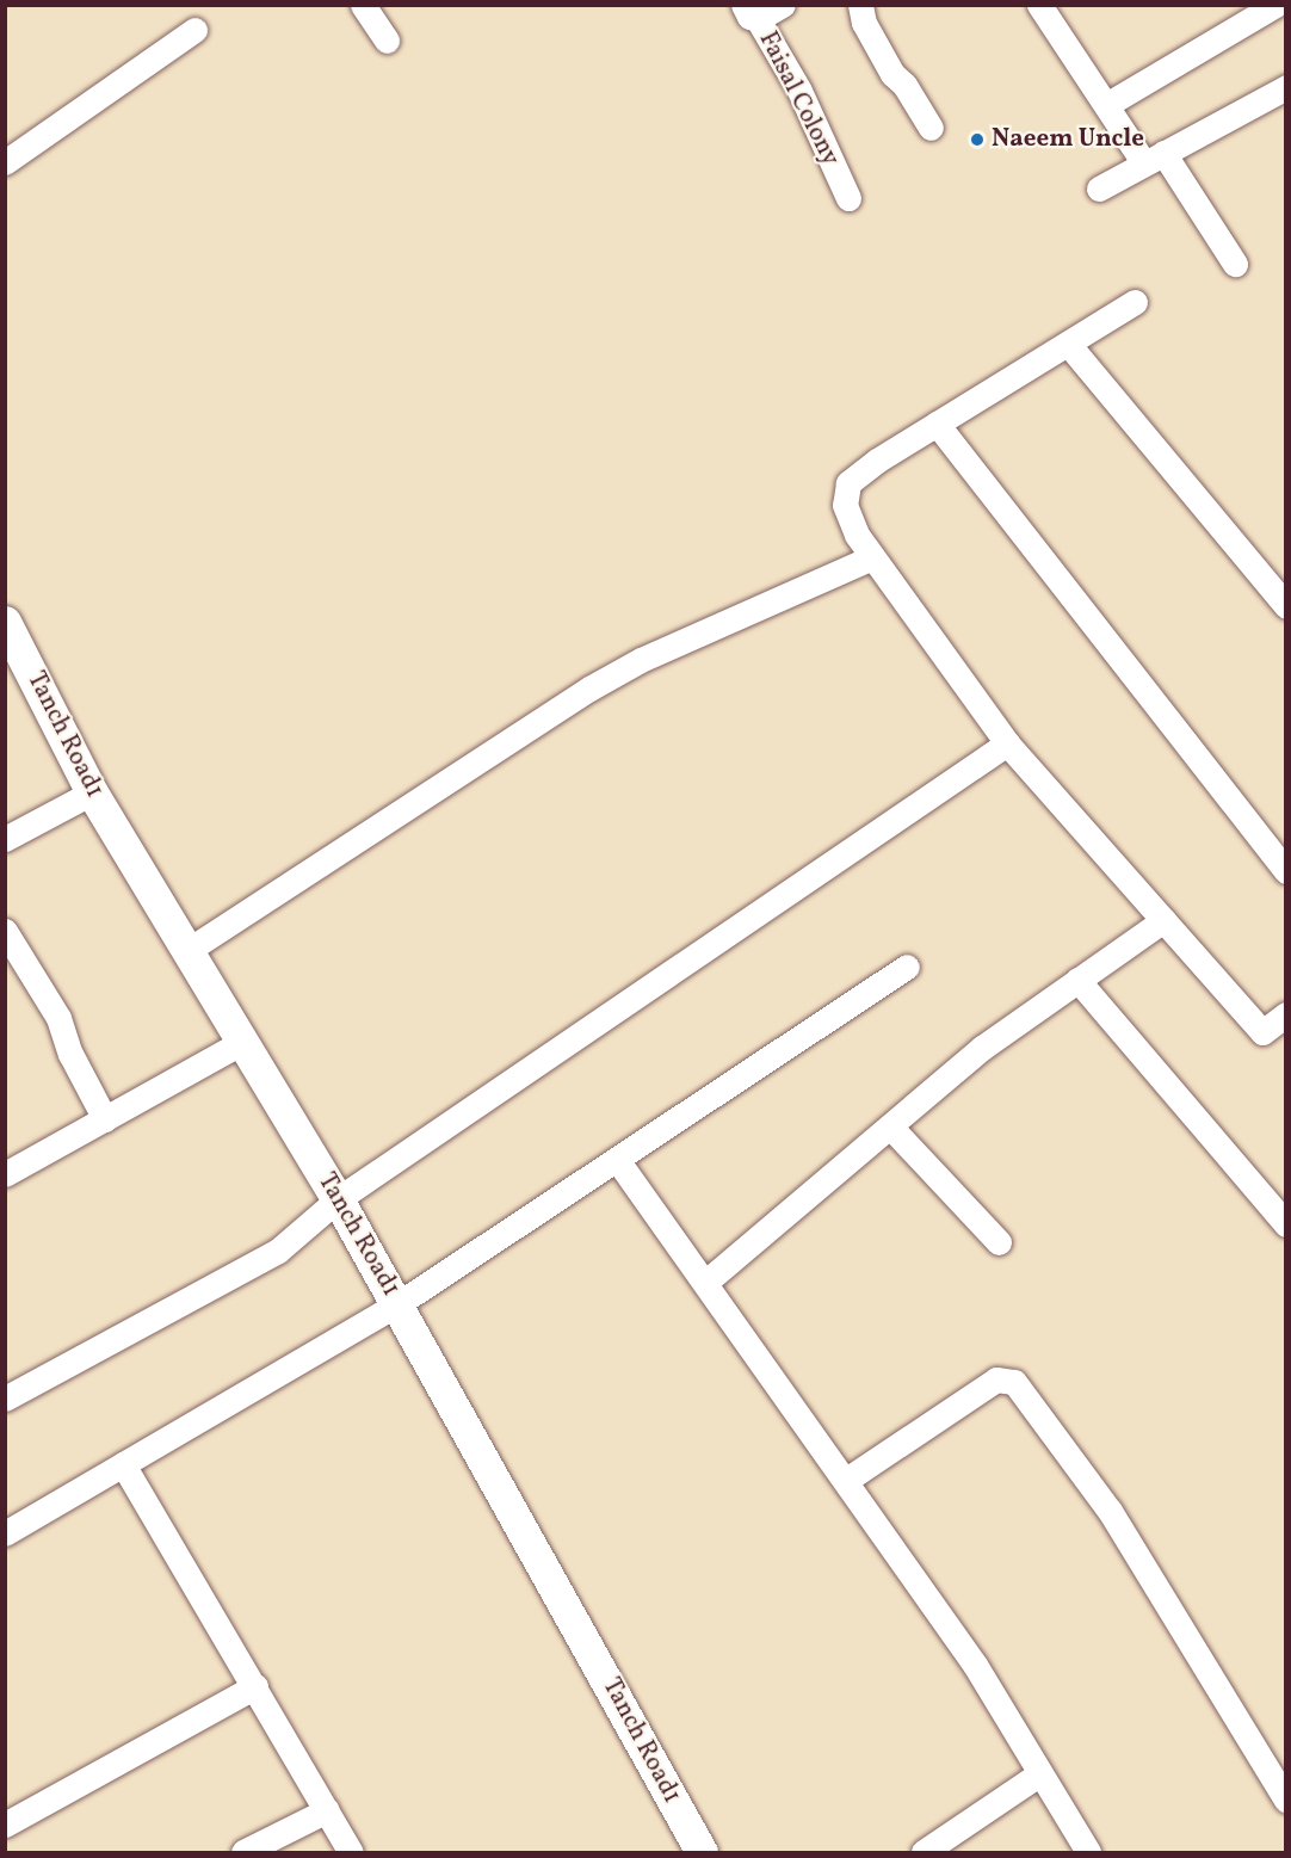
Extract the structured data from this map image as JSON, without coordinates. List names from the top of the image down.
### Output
{
  "streets": {
    "street": ["Faisal Colony", "Tanch Road1"]
  },
  "places": ["Naeem Uncle"]
}
